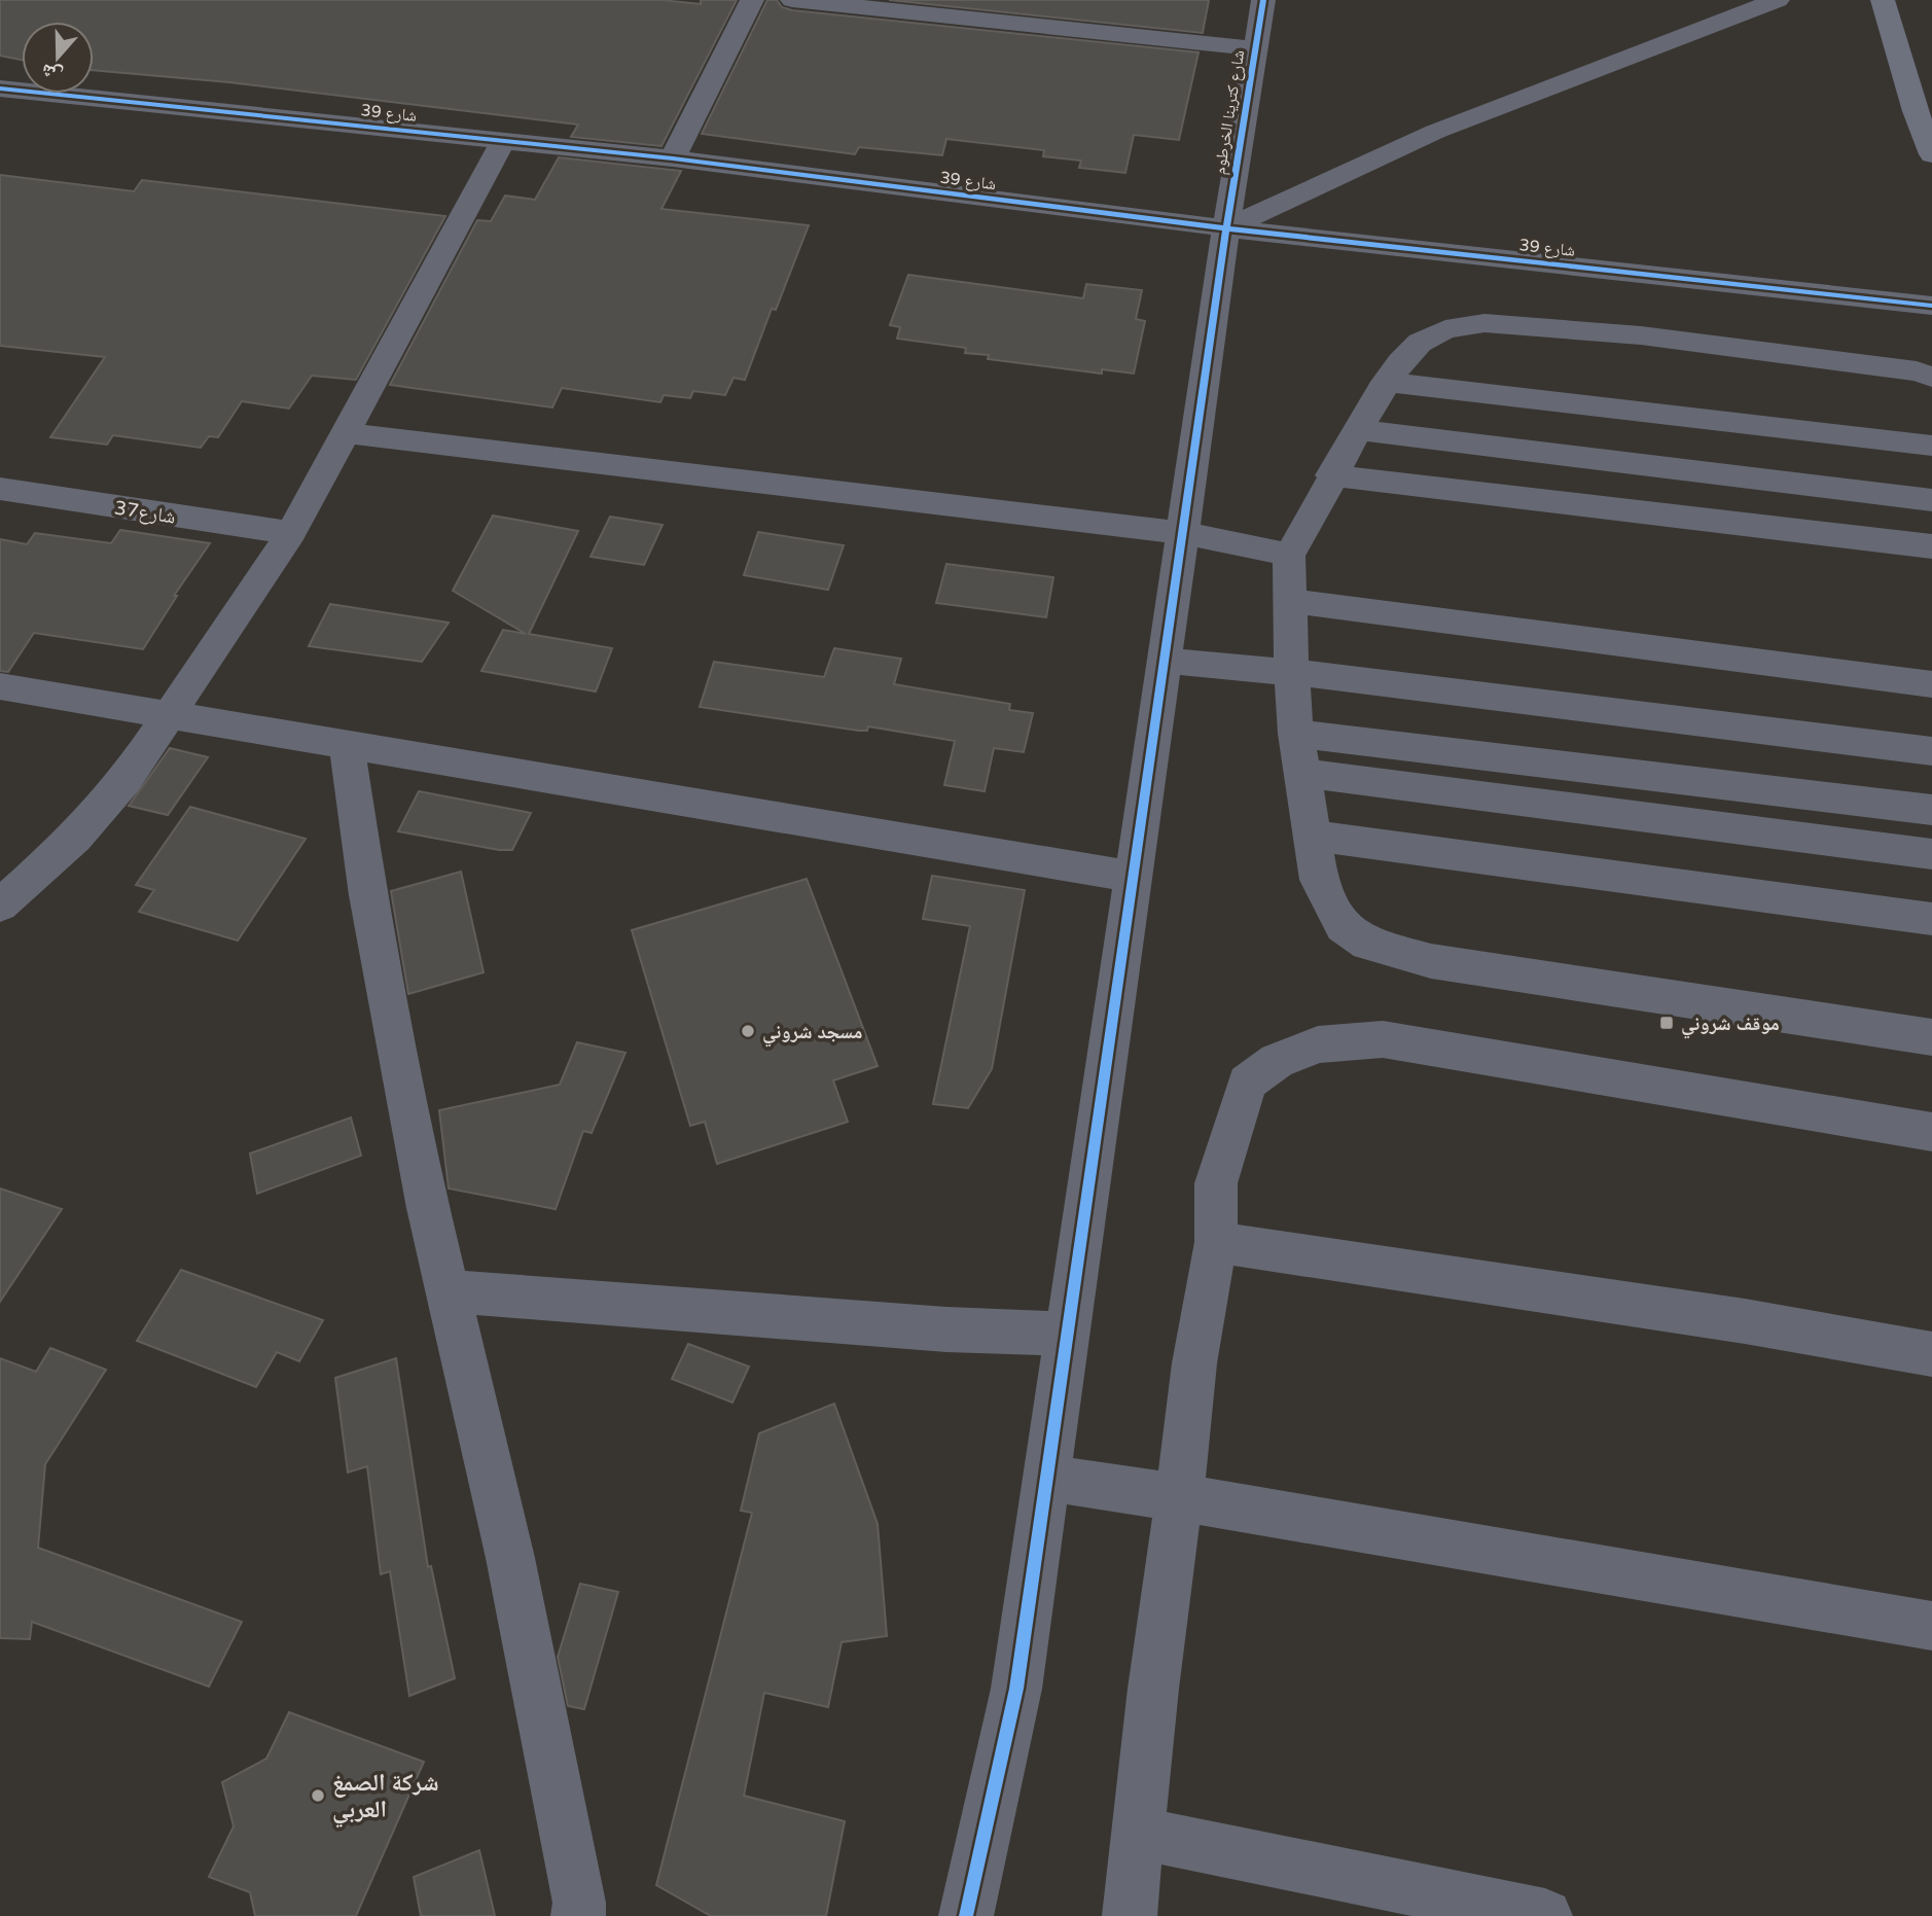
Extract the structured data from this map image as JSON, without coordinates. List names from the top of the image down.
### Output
{
  "streets": {
    "street": ["شارع 39", "شارع كترينا الخرطوم", "شارع37"]
  },
  "crossings": [
    ["شارع 39", "شارع كترينا الخرطوم"]
  ],
  "places": {
    "transit": ["موقف شروني"],
    "other": ["مسجد شروني", "شركة الصمغ العربي"]
  },
  "north": "bottom"
}
